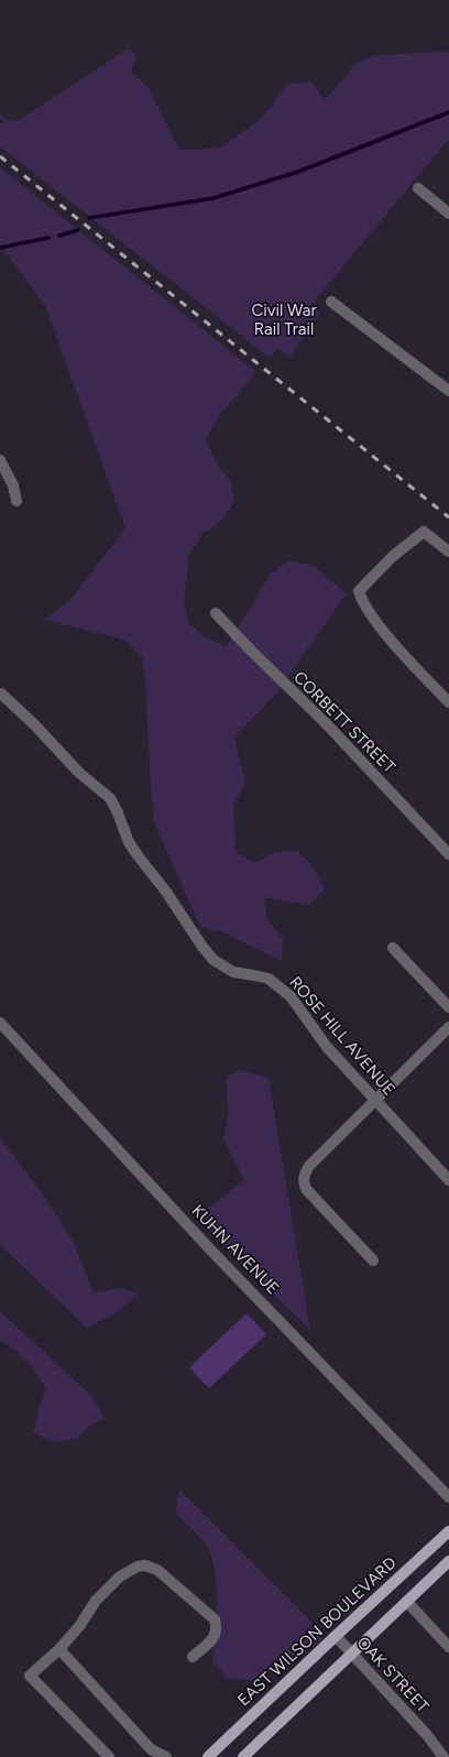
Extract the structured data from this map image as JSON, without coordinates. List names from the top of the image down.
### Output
{
  "streets": {
    "main road": ["EAST WILSON BOULEVARD"],
    "street": [
      "CORBETT STREET",
      "ROSE HILL AVENUE",
      "KUHN AVENUE",
      "OAK STREET"
    ]
  },
  "crossings": [
    ["EAST WILSON BOULEVARD", "OAK STREET"]
  ],
  "parks": ["Civil War Rail Trail"]
}
